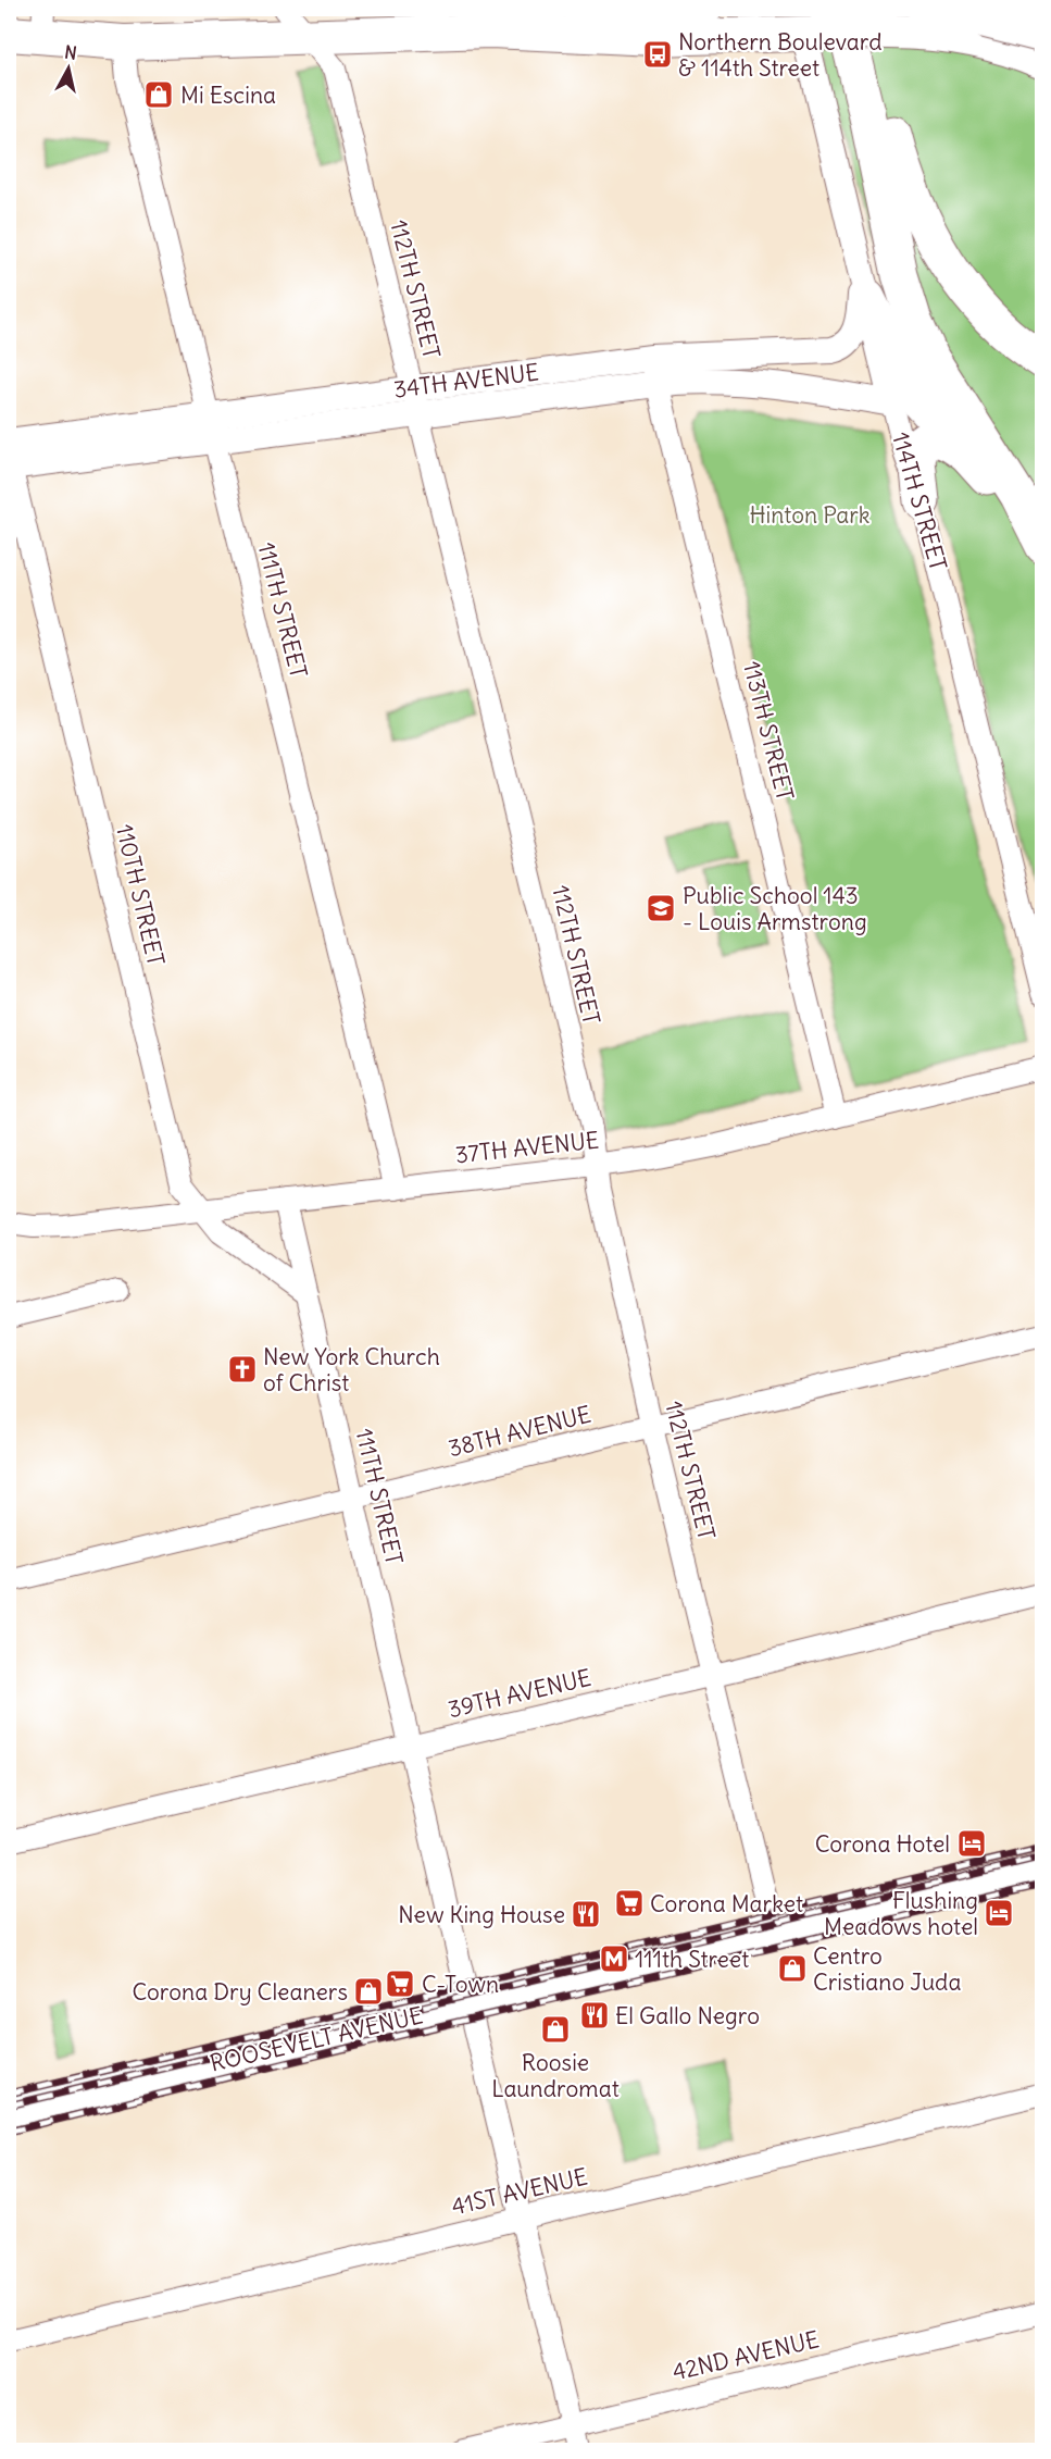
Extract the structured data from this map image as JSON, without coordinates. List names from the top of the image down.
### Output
{
  "streets": {
    "main road": ["ROOSEVELT AVENUE"],
    "street": [
      "112TH STREET",
      "34TH AVENUE",
      "114TH STREET",
      "111TH STREET",
      "113TH STREET",
      "110TH STREET",
      "37TH AVENUE",
      "38TH AVENUE",
      "39TH AVENUE",
      "41ST AVENUE",
      "42ND AVENUE"
    ]
  },
  "crossings": [
    ["112TH STREET", "34TH AVENUE"],
    ["112TH STREET", "37TH AVENUE"],
    ["112TH STREET", "38TH AVENUE"],
    ["112TH STREET", "39TH AVENUE"],
    ["112TH STREET", "ROOSEVELT AVENUE"],
    ["34TH AVENUE", "114TH STREET"],
    ["34TH AVENUE", "111TH STREET"],
    ["34TH AVENUE", "113TH STREET"],
    ["34TH AVENUE", "110TH STREET"],
    ["111TH STREET", "110TH STREET"],
    ["111TH STREET", "37TH AVENUE"],
    ["111TH STREET", "38TH AVENUE"],
    ["111TH STREET", "39TH AVENUE"],
    ["111TH STREET", "ROOSEVELT AVENUE"],
    ["111TH STREET", "41ST AVENUE"],
    ["111TH STREET", "42ND AVENUE"],
    ["113TH STREET", "37TH AVENUE"],
    ["110TH STREET", "37TH AVENUE"]
  ],
  "parks": ["Hinton Park"],
  "places": {
    "bus stop": ["Northern Boulevard & 114th Street"],
    "shop": [
      "Mi Escina",
      "Centro Cristiano Juda",
      "Corona Dry Cleaners",
      "Roosie Laundromat"
    ],
    "school or university": ["Public School 143 - Louis Armstrong"],
    "church": ["New York Church of Christ"],
    "hotel": ["Corona Hotel", "Flushing Meadows hotel"],
    "supermarket": ["Corona Market", "C-Town"],
    "restaurant": ["New King House", "El Gallo Negro"],
    "metro station": ["111th Street"]
  },
  "north": "top"
}
